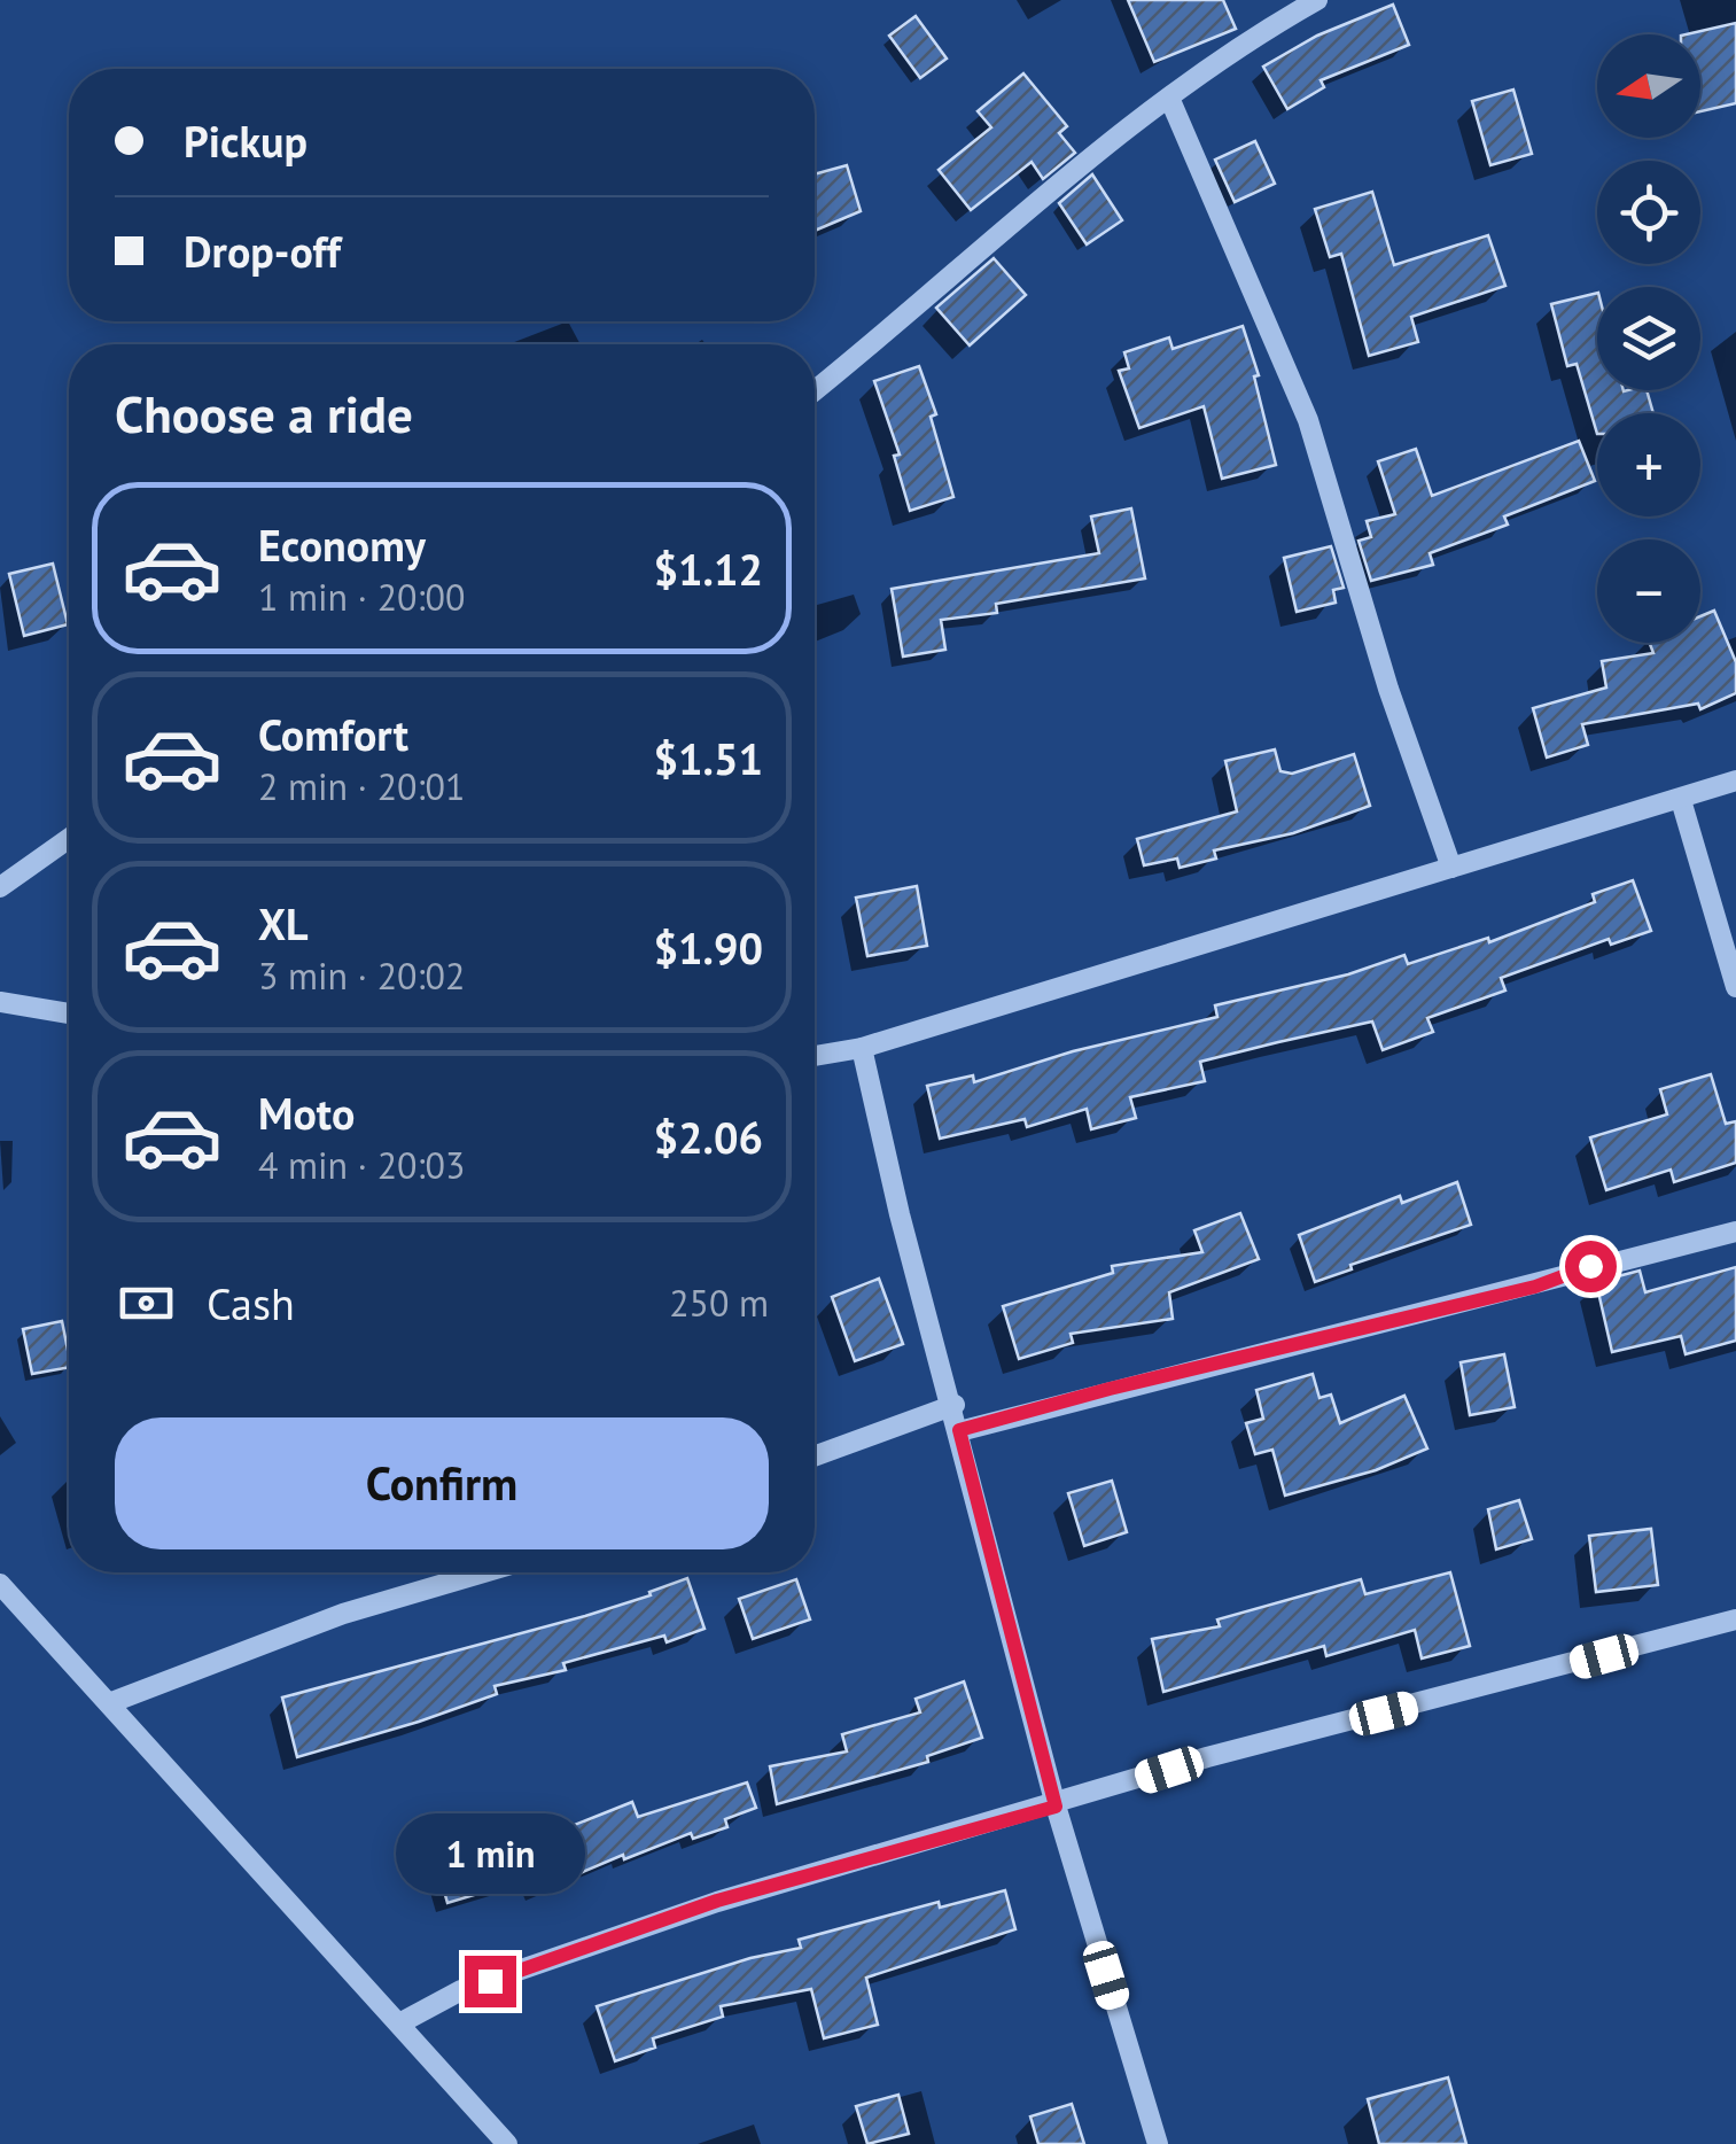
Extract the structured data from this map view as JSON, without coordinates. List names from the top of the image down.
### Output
{
  "north": "left",
  "page": {
    "map_buttons": ["+", "−"],
    "banner": ["Pickup", "Drop-off"],
    "heading": "Choose a ride",
    "list": [
      {
        "name": "Economy",
        "note": "1 min · 20:00",
        "value": "$1.12"
      },
      {
        "name": "Comfort",
        "note": "2 min · 20:01",
        "value": "$1.51"
      },
      {
        "name": "XL",
        "note": "3 min · 20:02",
        "value": "$1.90"
      },
      {
        "name": "Moto",
        "note": "4 min · 20:03",
        "value": "$2.06"
      }
    ],
    "pay": ["Cash", "250 m"],
    "buttons": "Confirm",
    "bubble": "1 min"
  }
}
